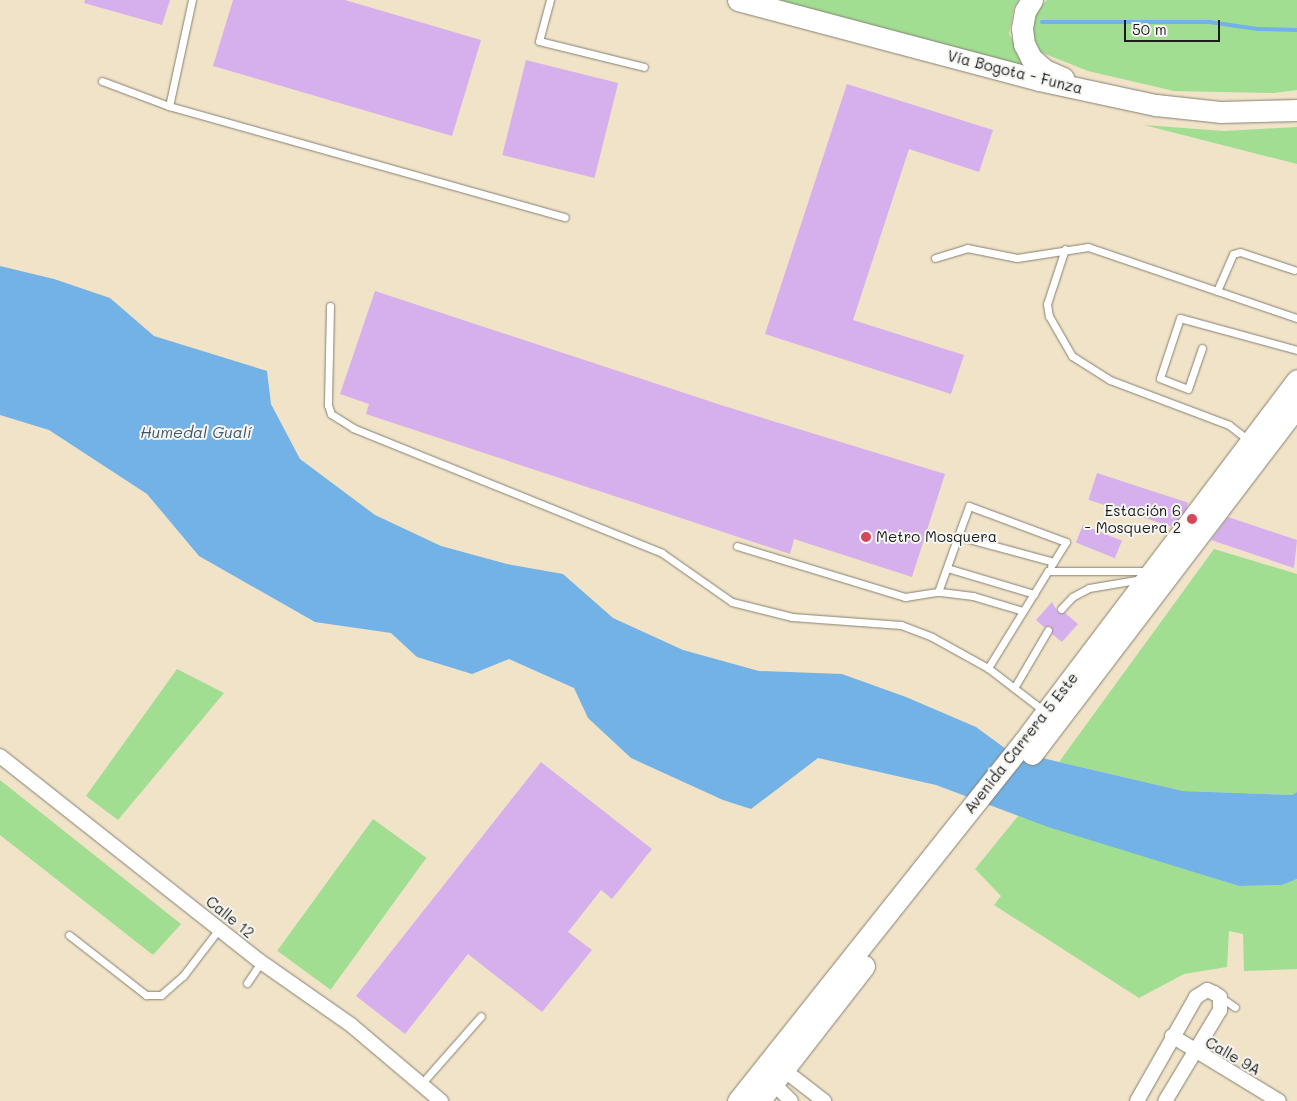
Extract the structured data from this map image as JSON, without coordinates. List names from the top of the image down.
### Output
{
  "streets": {
    "main road": ["Vía Bogota - Funza", "Avenida Carrera 5 Este"],
    "street": ["Calle 12", "Calle 9A"]
  },
  "water": ["Humedal Gualí"],
  "places": ["Estación 6 - Mosquera 2", "Metro Mosquera"],
  "scale_bar": "50 m"
}
